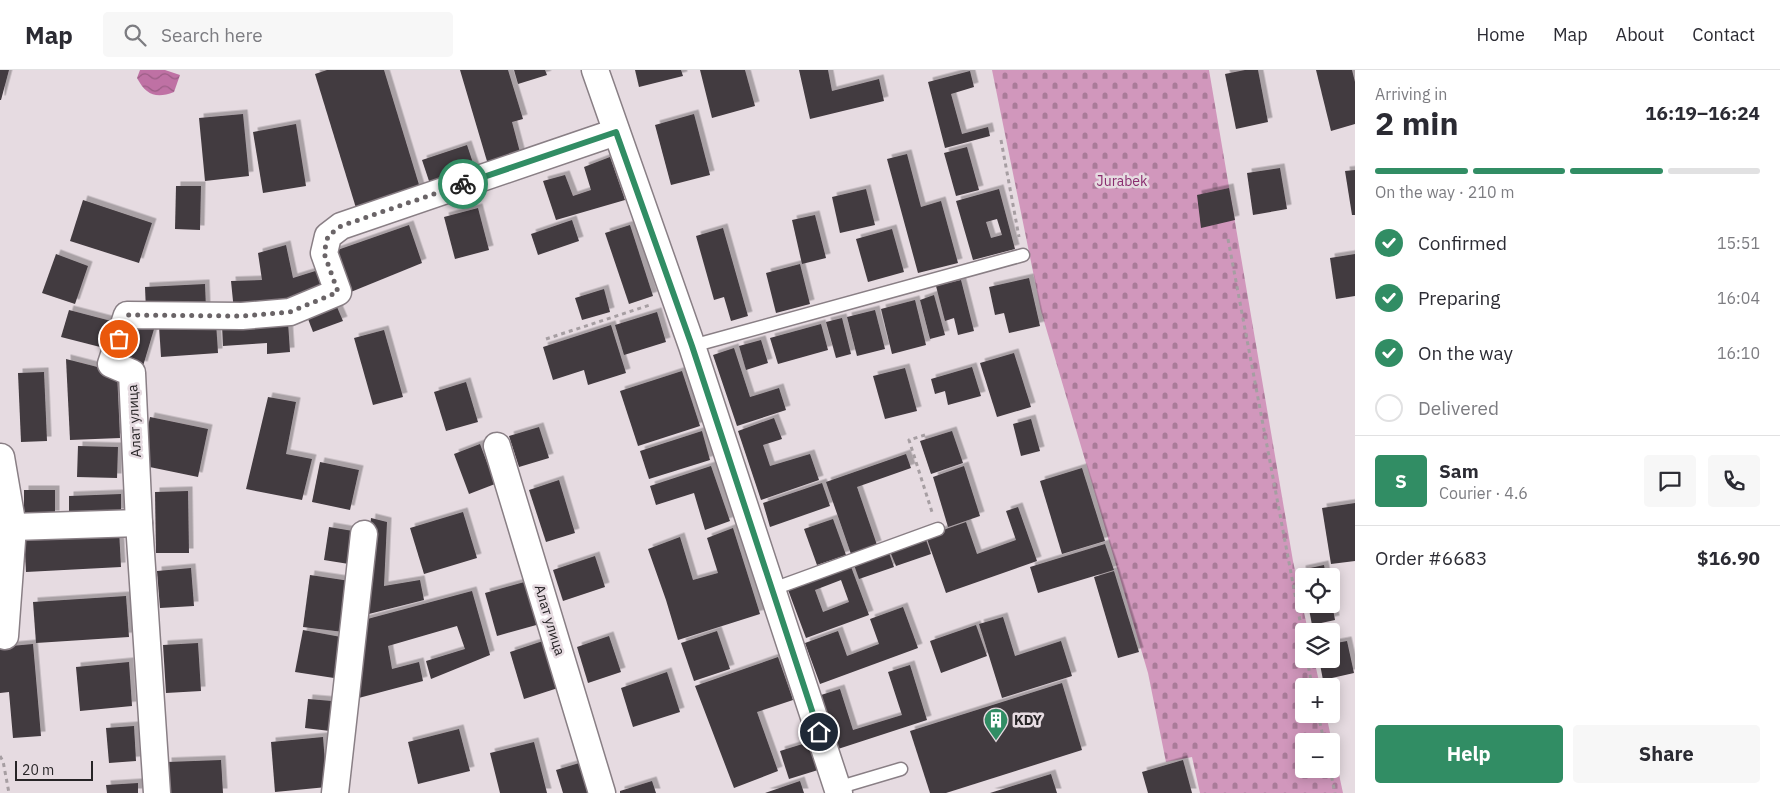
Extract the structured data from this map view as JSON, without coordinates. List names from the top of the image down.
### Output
{
  "streets": {
    "street": ["Алат улица"]
  },
  "parks": ["Jurabek"],
  "places": {
    "building": ["KDY"]
  },
  "scale_bar": "20 m",
  "page": {
    "header": "Map",
    "search": "Search here",
    "nav": [
      "Home",
      "Map",
      "About",
      "Contact"
    ],
    "heading": ["2 min", "Arriving in", "16:19–16:24"],
    "panel": [
      "Sam",
      "Courier · 4.6",
      "Order #6683",
      "$16.90"
    ],
    "bar": "On the way · 210 m",
    "list": [
      ["Confirmed", "15:51"],
      ["Preparing", "16:04"],
      ["On the way", "16:10"],
      "Delivered"
    ],
    "round": "S",
    "map_buttons": ["+", "−"],
    "buttons": ["Help", "Share"],
    "scale": "20 m"
  }
}
